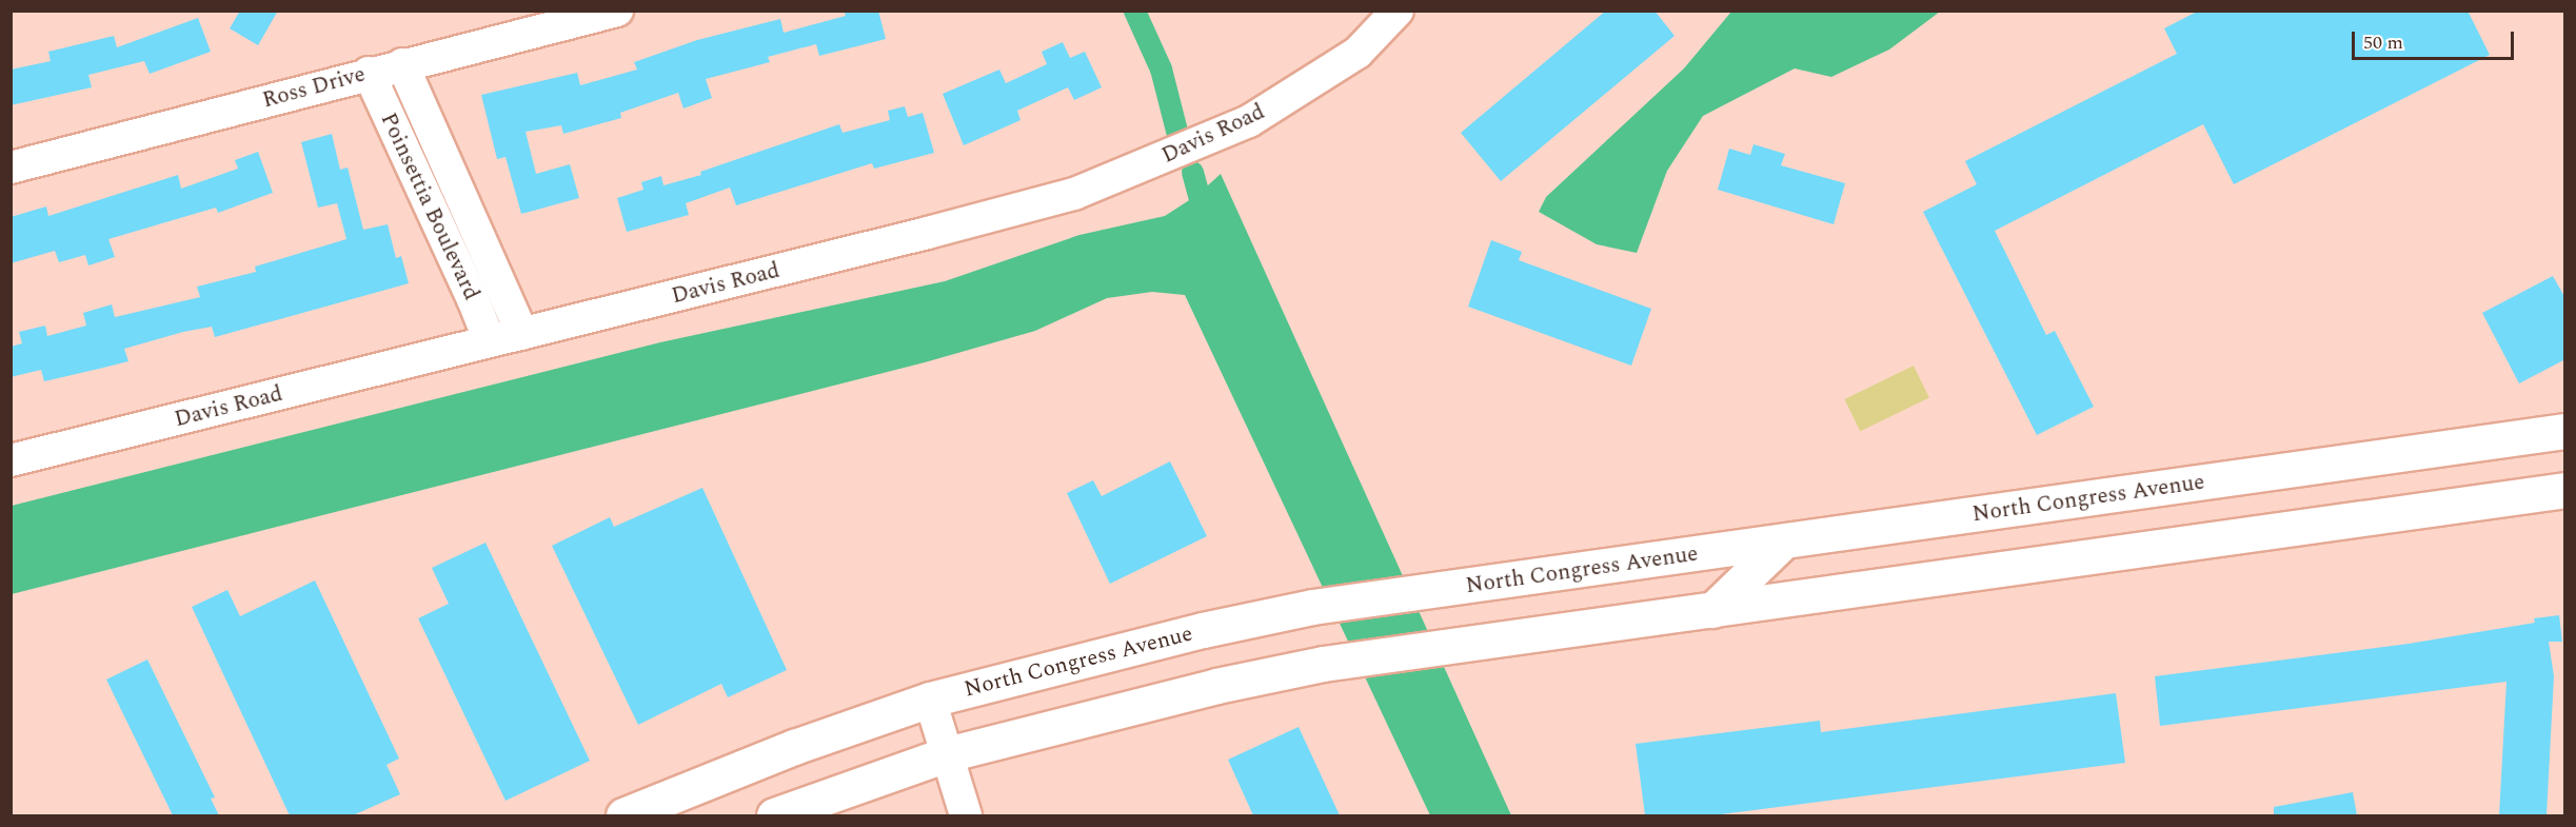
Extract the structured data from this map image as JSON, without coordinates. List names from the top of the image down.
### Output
{
  "streets": {
    "main road": ["North Congress Avenue"],
    "street": ["Ross Drive", "Davis Road", "Poinsettia Boulevard"]
  },
  "crossings": [
    ["Ross Drive", "Poinsettia Boulevard"],
    ["Davis Road", "Poinsettia Boulevard"]
  ],
  "scale_bar": "50 m"
}
